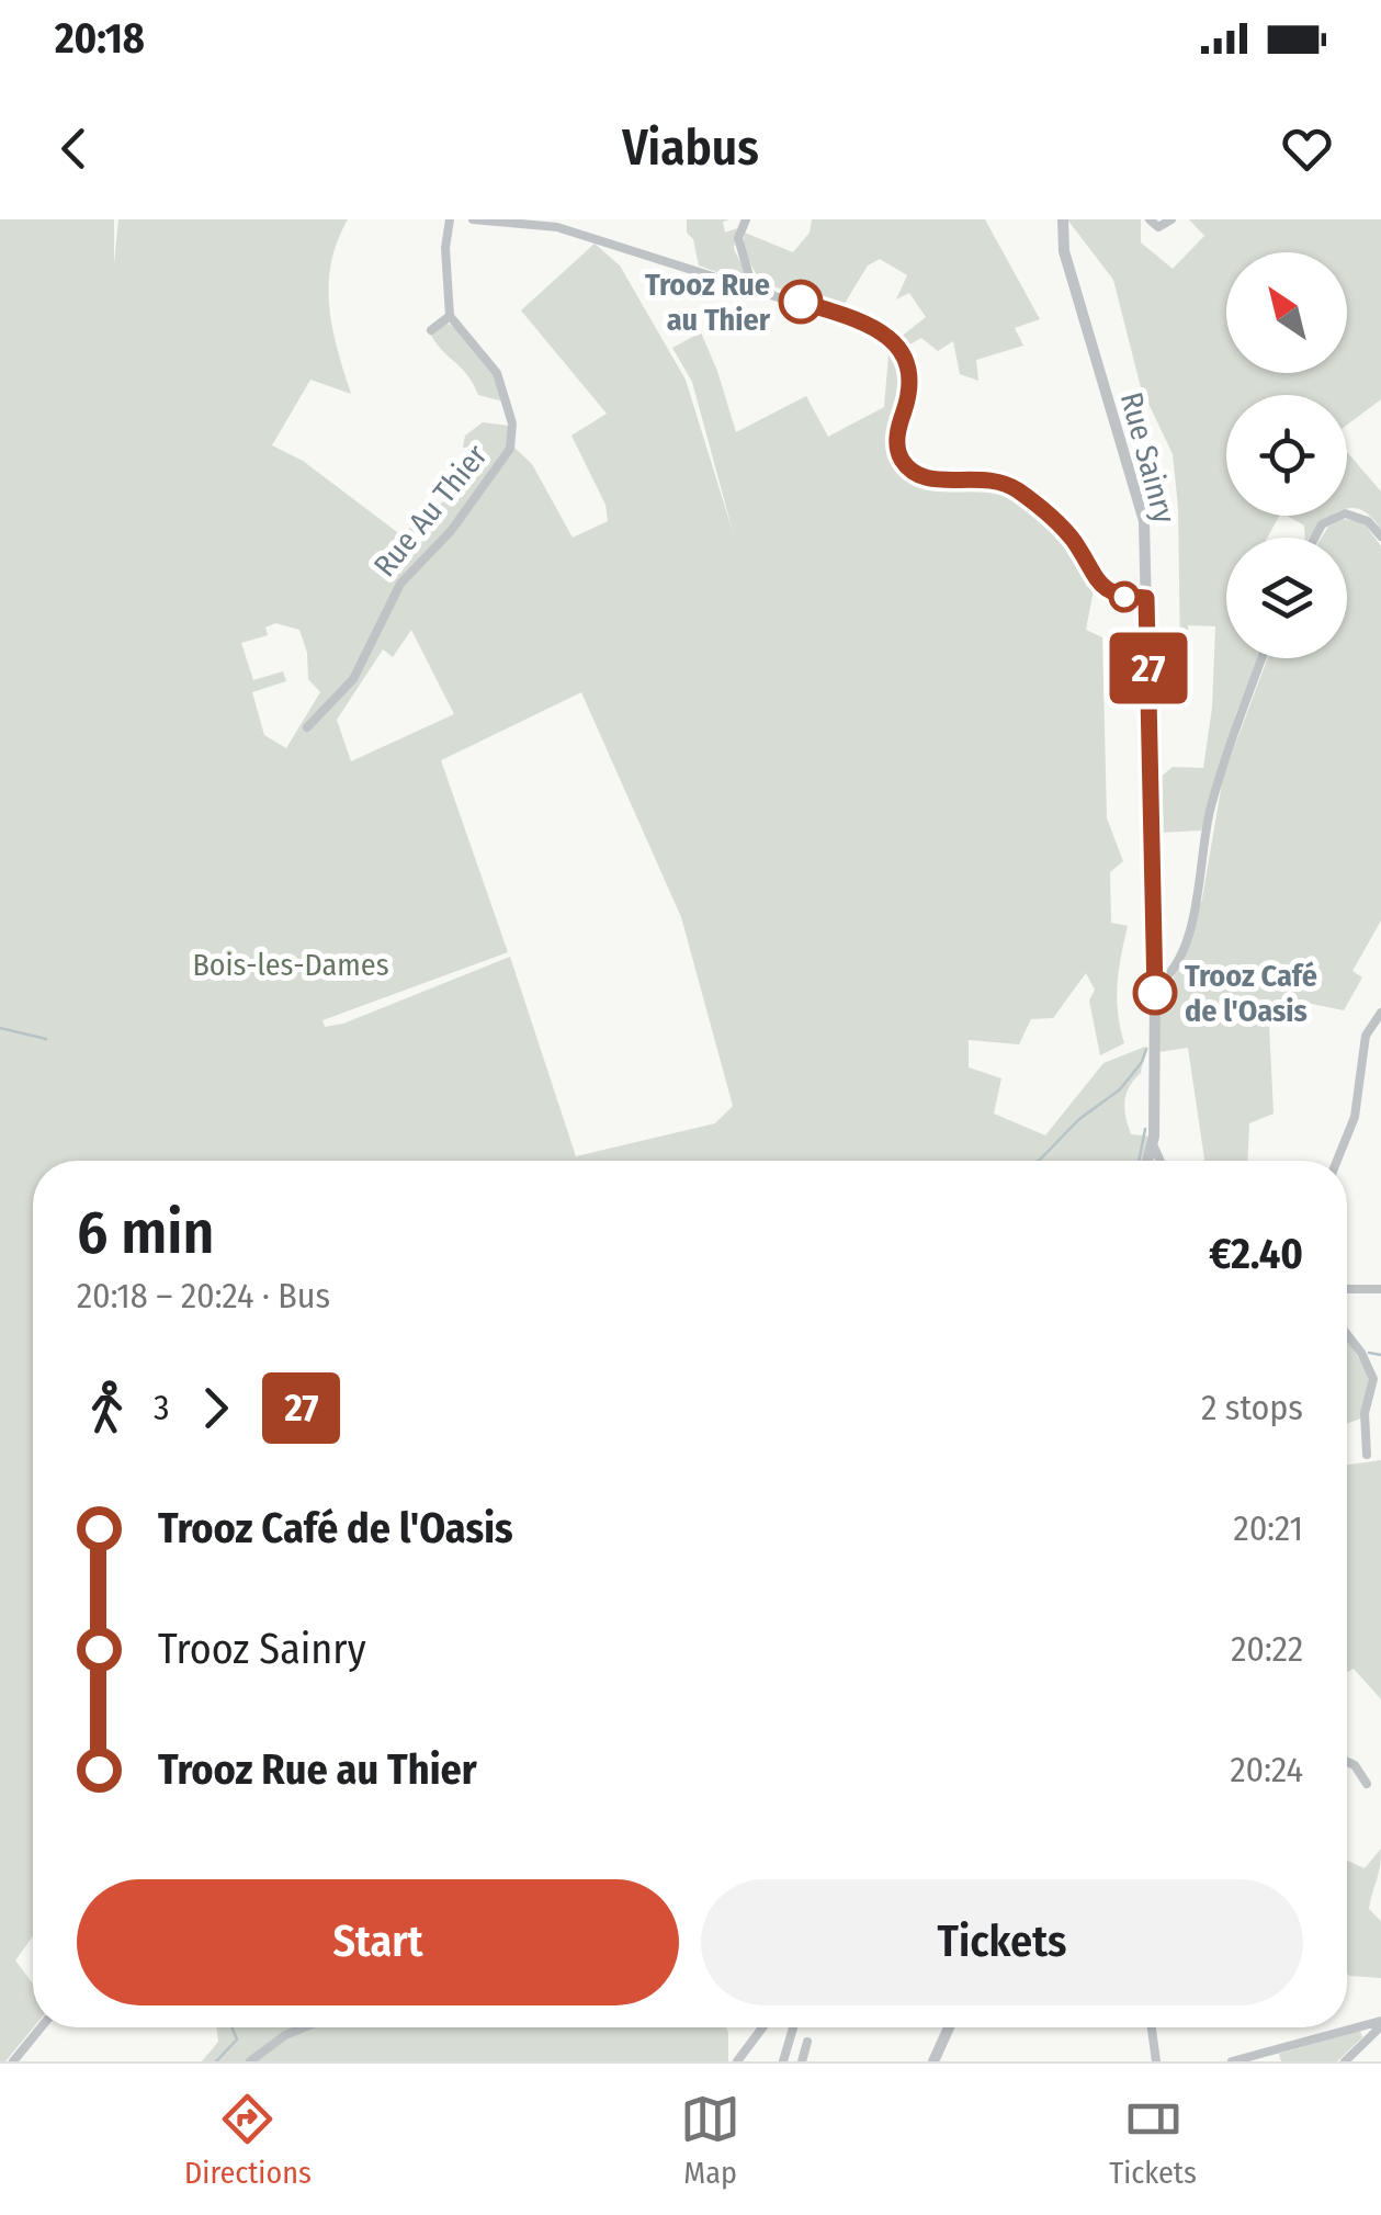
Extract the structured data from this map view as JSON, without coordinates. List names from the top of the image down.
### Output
{
  "streets": {
    "street": ["Rue Sainry", "Rue Au Thier"]
  },
  "parks": ["Bois-les-Dames"],
  "places": ["Trooz Rue au Thier", "Trooz Café de l'Oasis"],
  "lines": ["bus line 27"],
  "north": "top left",
  "page": {
    "status": "20:18",
    "header": "Viabus",
    "on_map": "27",
    "heading": ["6 min", "20:18 – 20:24 · Bus", "€2.40"],
    "legs": ["3", "27", "2 stops"],
    "list": [
      {
        "name": "Trooz Café de l'Oasis",
        "value": "20:21"
      },
      {
        "name": "Trooz Sainry",
        "value": "20:22"
      },
      {
        "name": "Trooz Rue au Thier",
        "value": "20:24"
      }
    ],
    "buttons": ["Start", "Tickets"],
    "tabs": ["Directions", "Map", "Tickets"]
  }
}
